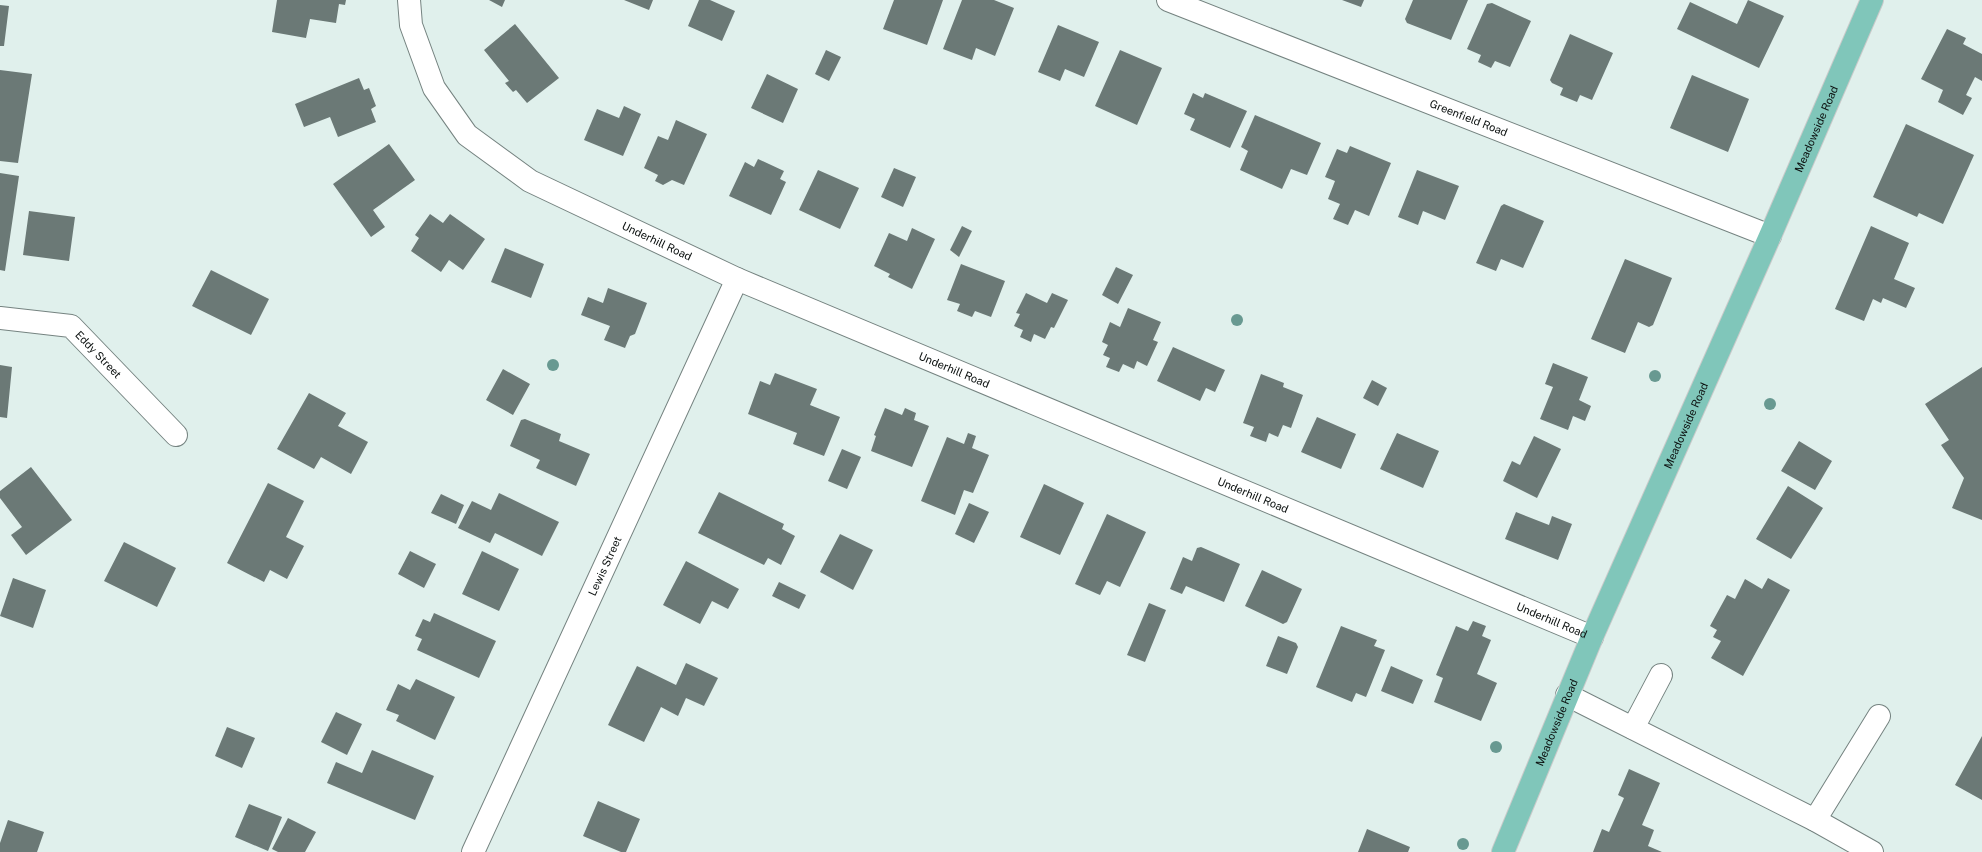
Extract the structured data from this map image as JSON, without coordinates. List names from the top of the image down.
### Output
{
  "streets": {
    "main road": ["Meadowside Road"],
    "street": [
      "Greenfield Road",
      "Underhill Road",
      "Eddy Street",
      "Lewis Street"
    ]
  },
  "crossings": [
    ["Greenfield Road", "Meadowside Road"],
    ["Meadowside Road", "Underhill Road"],
    ["Underhill Road", "Lewis Street"]
  ]
}
